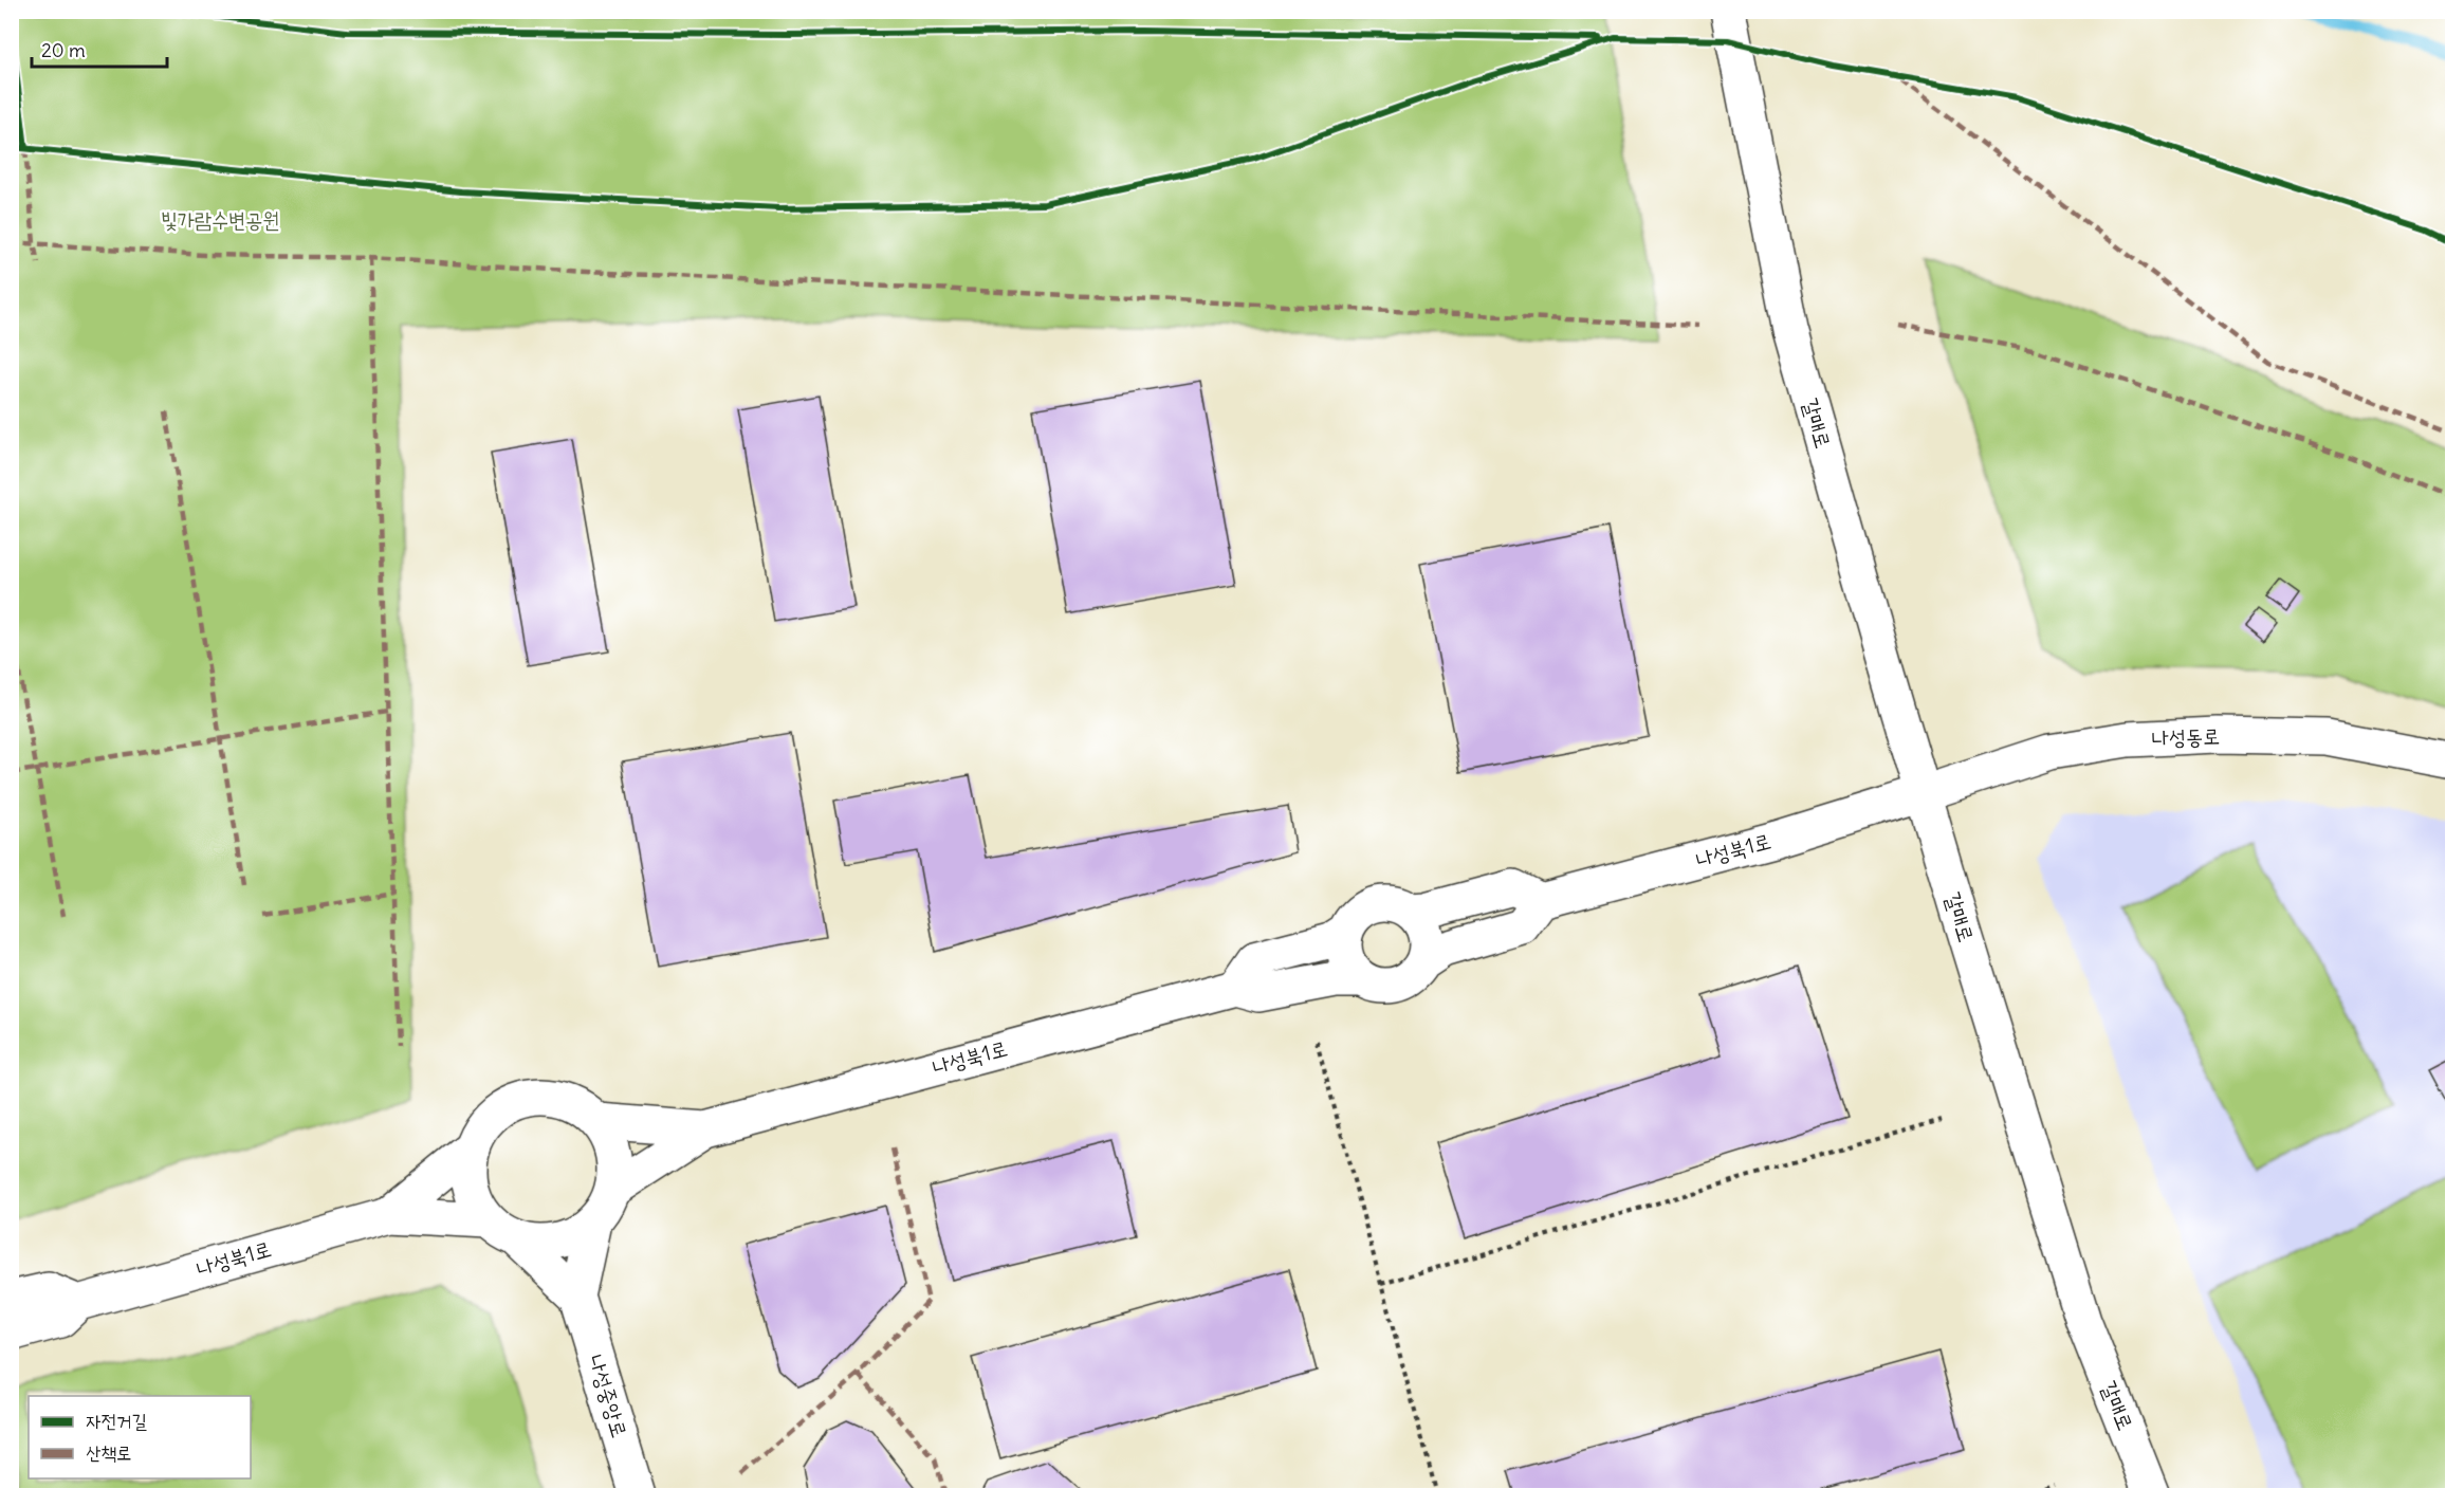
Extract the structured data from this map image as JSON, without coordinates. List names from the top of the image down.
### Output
{
  "streets": {
    "street": [
      "갈매로",
      "나성동로",
      "나성북1로",
      "나성중앙로"
    ]
  },
  "crossings": [
    ["갈매로", "나성동로"],
    ["갈매로", "나성북1로"],
    ["나성동로", "나성북1로"]
  ],
  "parks": ["빛가람수변공원"],
  "legend": ["자전거길", "산책로"],
  "scale_bar": "20 m"
}
